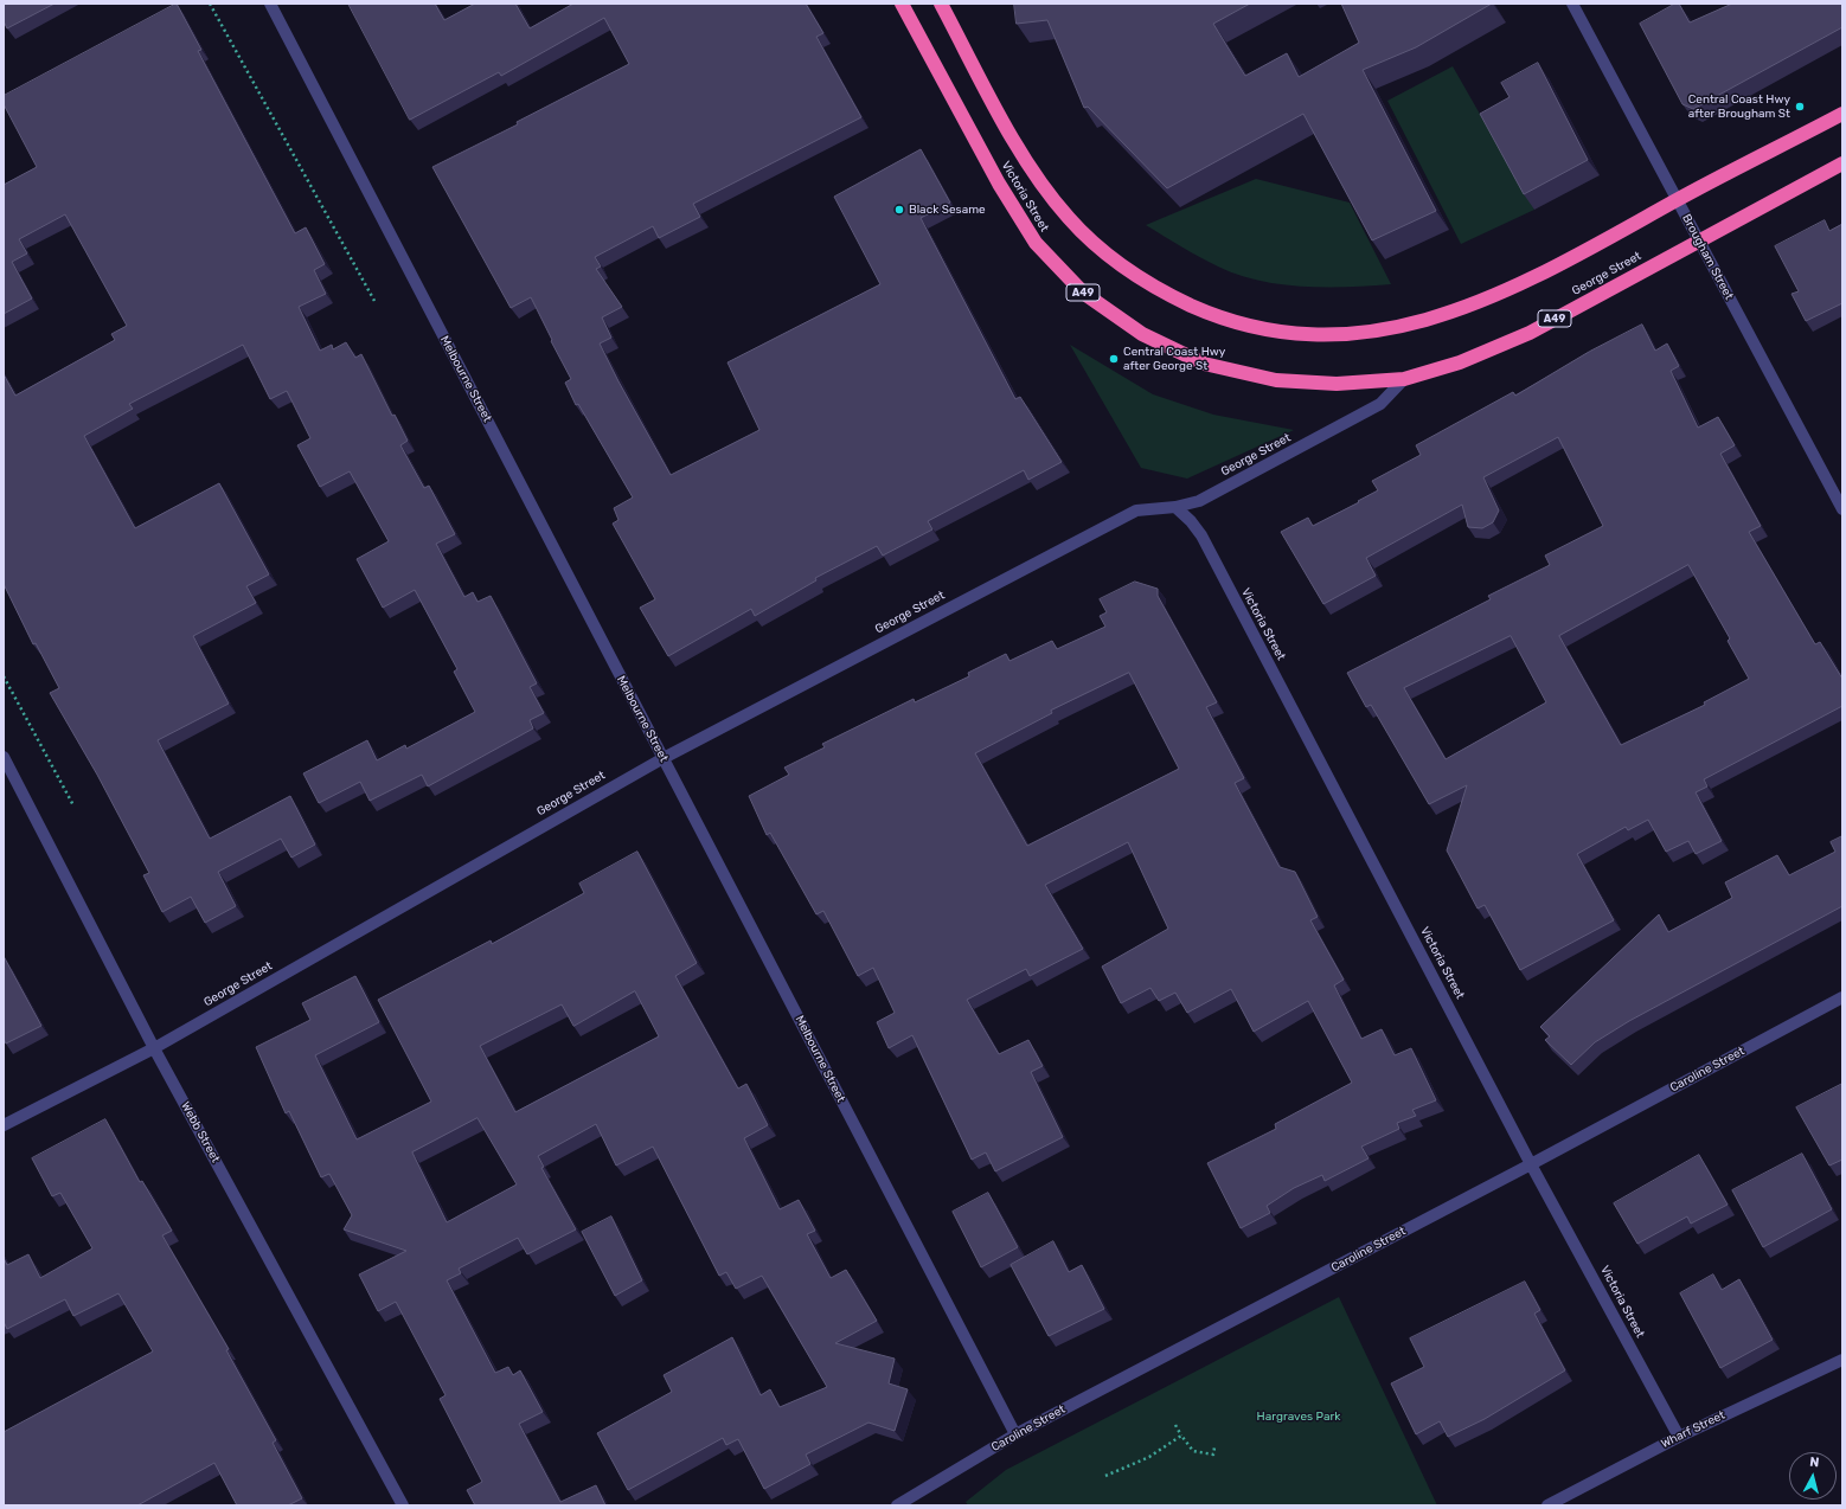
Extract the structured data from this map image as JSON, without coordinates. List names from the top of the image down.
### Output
{
  "streets": {
    "highway": ["Victoria Street", "George Street", "A49"],
    "street": [
      "Brougham Street",
      "Melbourne Street",
      "Caroline Street",
      "Webb Street",
      "Wharf Street"
    ]
  },
  "crossings": [
    ["Victoria Street", "Brougham Street"],
    ["Victoria Street", "George Street"],
    ["Victoria Street", "Caroline Street"],
    ["Victoria Street", "Wharf Street"],
    ["Brougham Street", "George Street"],
    ["George Street", "Melbourne Street"],
    ["George Street", "Webb Street"],
    ["Melbourne Street", "Caroline Street"]
  ],
  "parks": ["Hargraves Park"],
  "places": ["Central Coast Hwy after Brougham St", "Black Sesame", "Central Coast Hwy after George St"],
  "north": "top"
}
